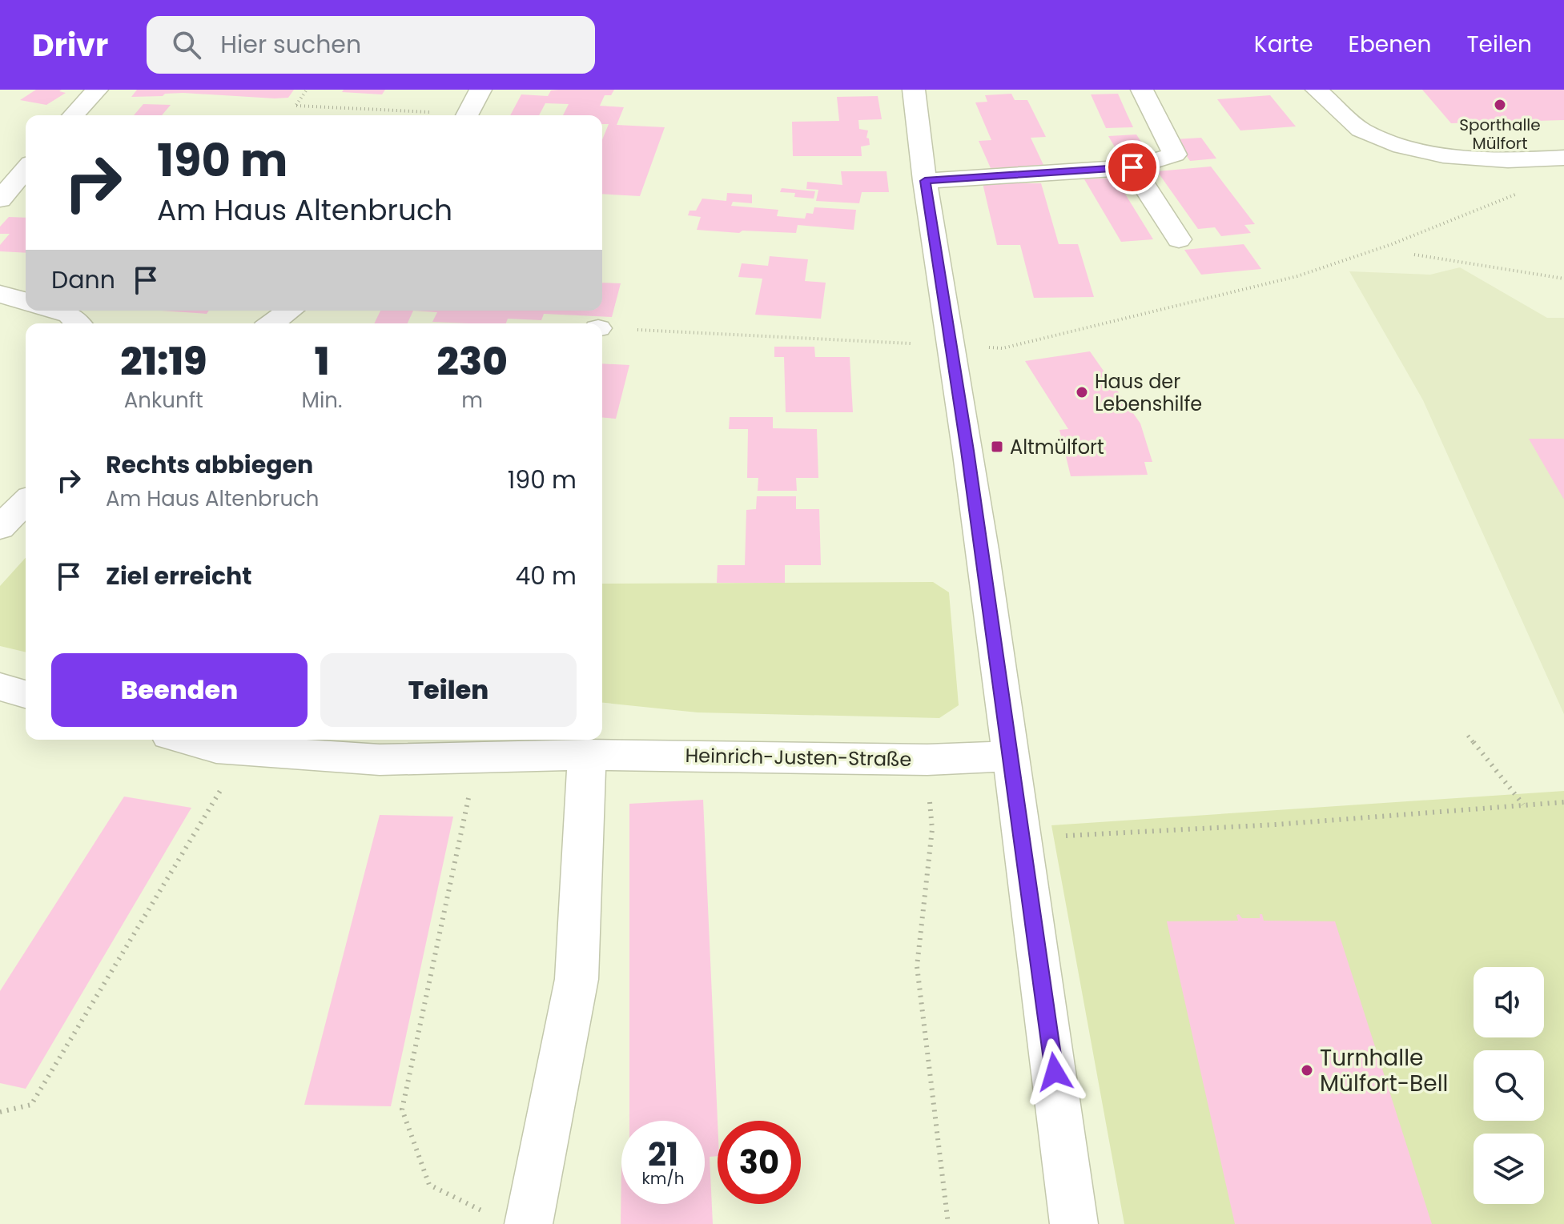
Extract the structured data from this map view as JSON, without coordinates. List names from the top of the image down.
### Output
{
  "streets": {
    "street": ["Heinrich-Justen-Straße"]
  },
  "places": {
    "other": ["Sporthalle Mülfort", "Haus der Lebenshilfe", "Turnhalle Mülfort-Bell"],
    "transit": ["Altmülfort"]
  },
  "page": {
    "header": "Drivr",
    "search": "Hier suchen",
    "nav": ["Karte", "Ebenen", "Teilen"],
    "turn": ["190 m", "Am Haus Altenbruch"],
    "then": "Dann",
    "eta": [
      "21:19",
      "Ankunft",
      "1",
      "Min.",
      "230",
      "m"
    ],
    "list": [
      {
        "name": "Rechts abbiegen",
        "note": "Am Haus Altenbruch",
        "value": "190 m"
      },
      {
        "name": "Ziel erreicht",
        "value": "40 m"
      }
    ],
    "buttons": ["Beenden", "Teilen"],
    "speed": "21 km/h",
    "limit": "30"
  }
}
